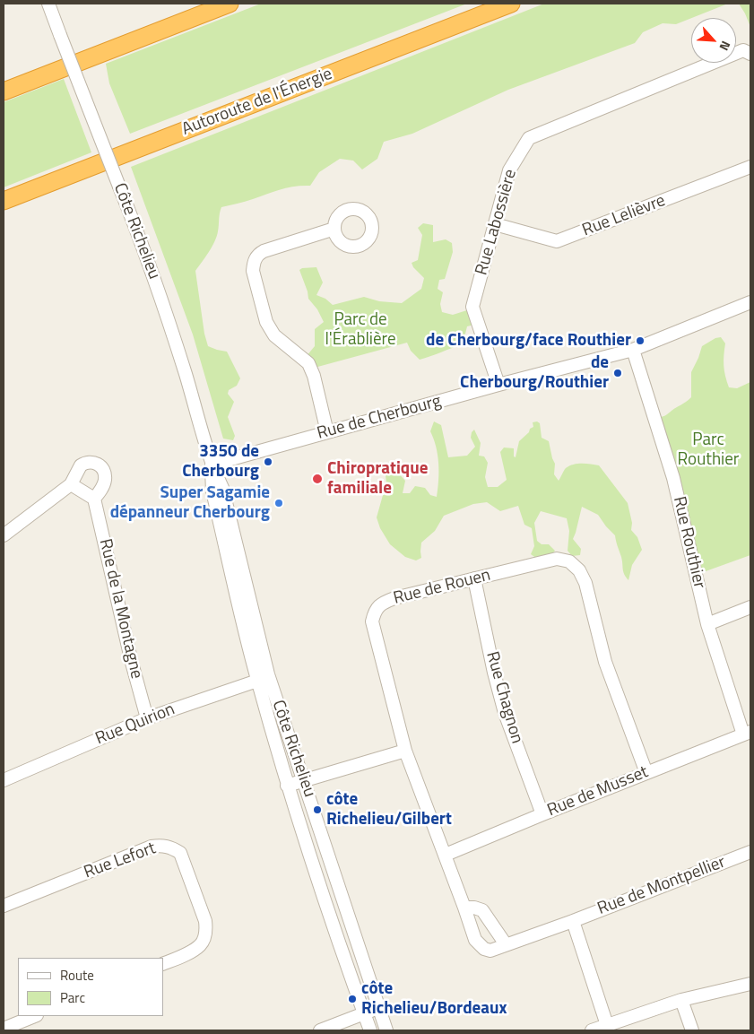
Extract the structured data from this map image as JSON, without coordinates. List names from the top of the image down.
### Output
{
  "streets": {
    "highway": ["Autoroute de l'Énergie"],
    "street": [
      "Rue Lelièvre",
      "Rue Labossière",
      "Côte Richelieu",
      "Rue de Cherbourg",
      "Rue Routhier",
      "Rue de Rouen",
      "Rue de la Montagne",
      "Rue Chagnon",
      "Rue Quirion",
      "Rue de Musset",
      "Rue Lefort",
      "Rue de Montpellier"
    ]
  },
  "crossings": [
    ["Rue Lelièvre", "Rue Labossière"],
    ["Rue Labossière", "Rue de Cherbourg"],
    ["Côte Richelieu", "Rue de Cherbourg"],
    ["Côte Richelieu", "Rue Quirion"],
    ["Rue de Cherbourg", "Rue Routhier"],
    ["Rue Routhier", "Rue de Musset"],
    ["Rue de Rouen", "Rue Chagnon"],
    ["Rue de Rouen", "Rue de Musset"],
    ["Rue de Rouen", "Rue de Montpellier"],
    ["Rue de la Montagne", "Rue Quirion"],
    ["Rue Chagnon", "Rue de Musset"]
  ],
  "parks": ["Parc de l'Érablière", "Parc Routhier"],
  "places": [
    "de Cherbourg/face Routhier",
    "de Cherbourg/Routhier",
    "3350 de Cherbourg",
    "Chiropratique familiale",
    "Super Sagamie dépanneur Cherbourg",
    "côte Richelieu/Gilbert",
    "côte Richelieu/Bordeaux"
  ],
  "legend": ["Route", "Parc"],
  "north": "bottom right"
}
